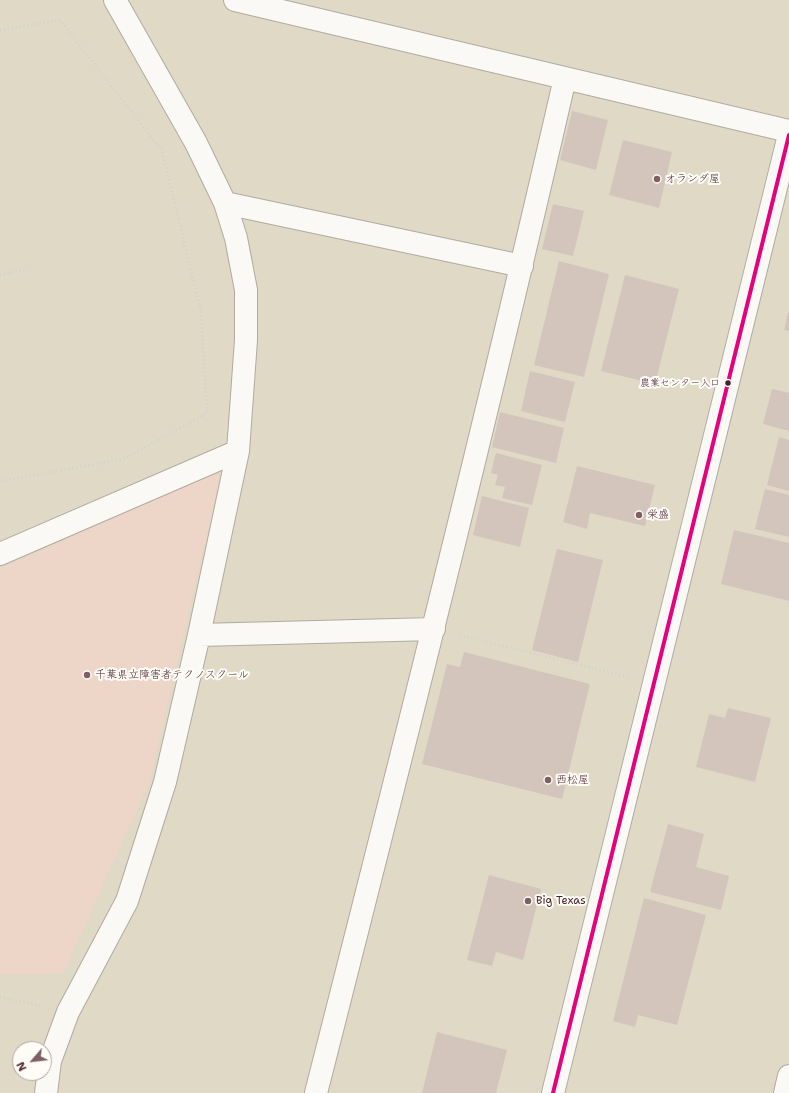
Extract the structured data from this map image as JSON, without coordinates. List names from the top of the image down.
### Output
{
  "places": [
    "オランダ屋",
    "農業センター入口",
    "栄盛",
    "千葉県立障害者テクノスクール",
    "西松屋",
    "Big Texas"
  ],
  "north": "bottom left"
}
